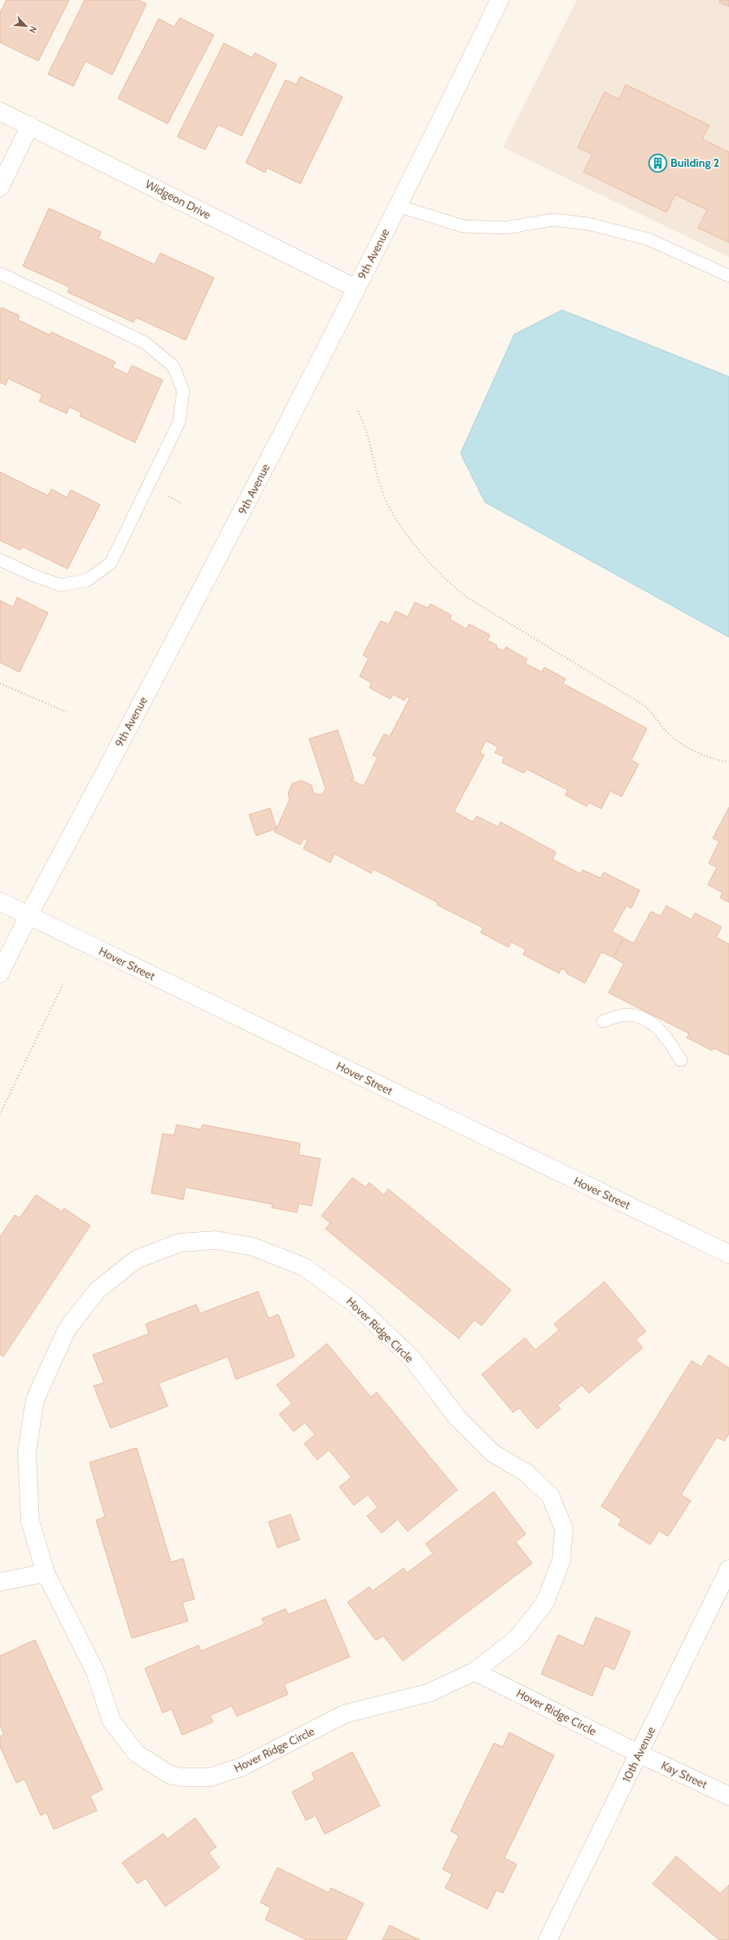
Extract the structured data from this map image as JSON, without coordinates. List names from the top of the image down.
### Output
{
  "streets": {
    "street": [
      "Widgeon Drive",
      "9th Avenue",
      "Hover Street",
      "Hover Ridge Circle",
      "10th Avenue",
      "Kay Street"
    ]
  },
  "crossings": [
    ["Widgeon Drive", "9th Avenue"],
    ["9th Avenue", "Hover Street"],
    ["Hover Ridge Circle", "10th Avenue"],
    ["Hover Ridge Circle", "Kay Street"],
    ["10th Avenue", "Kay Street"]
  ],
  "places": {
    "building": ["Building 2"]
  },
  "north": "bottom right"
}
